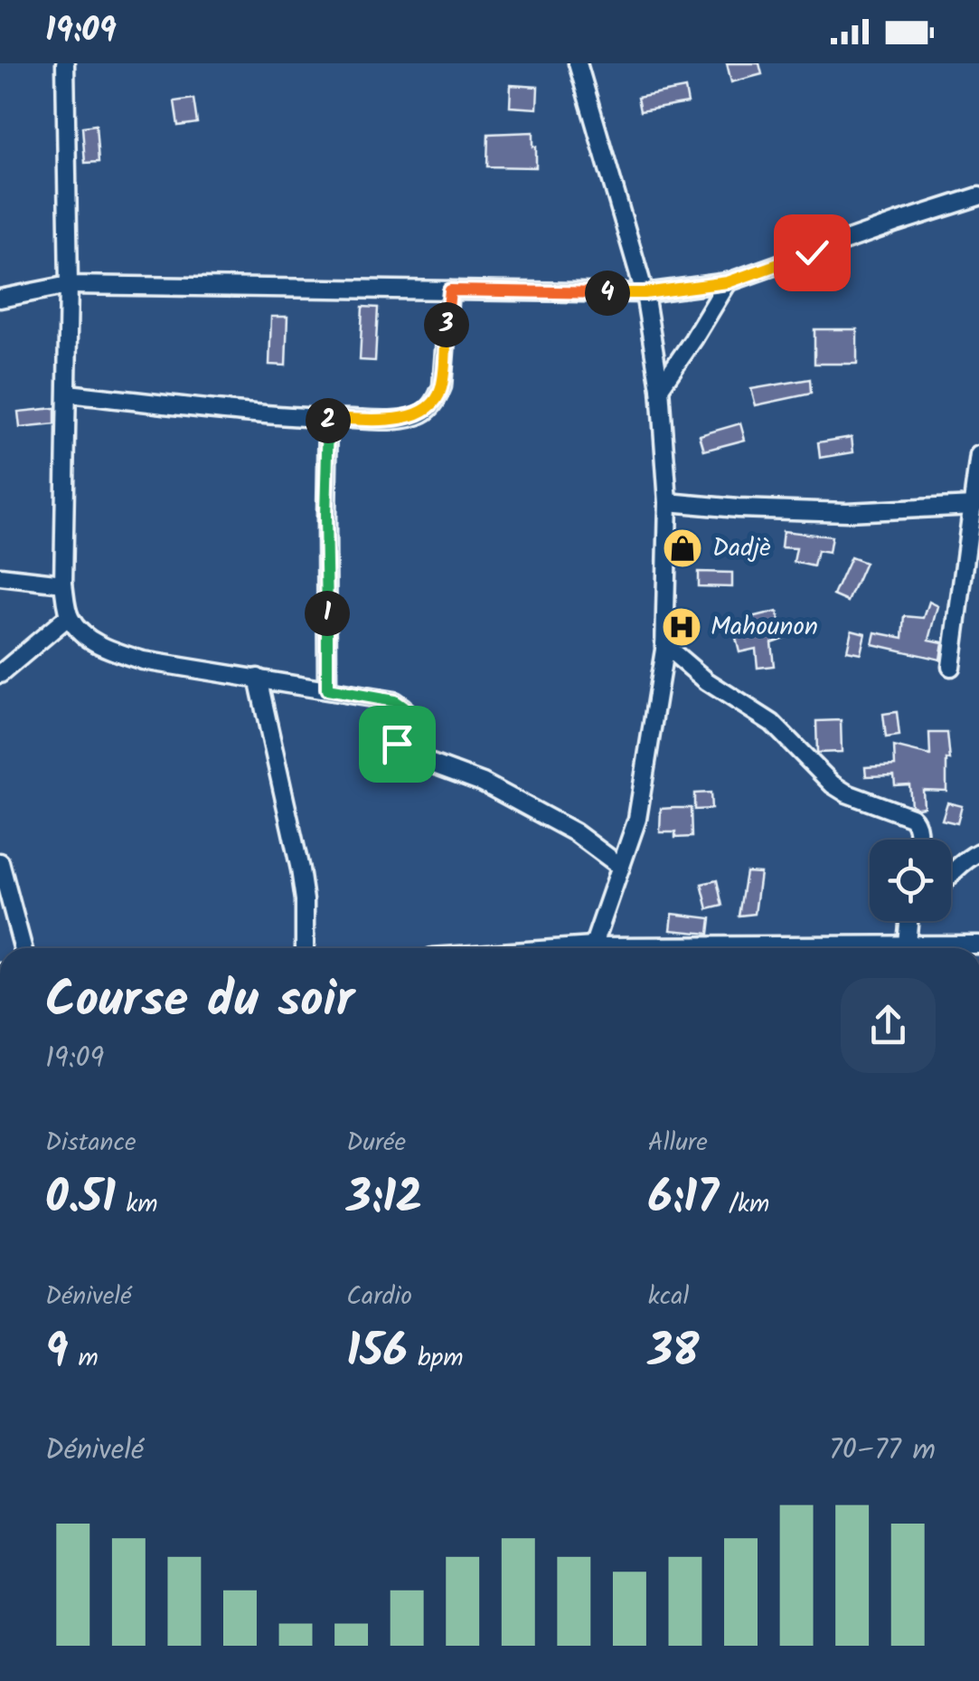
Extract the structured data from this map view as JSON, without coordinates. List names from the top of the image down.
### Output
{
  "places": {
    "shop": ["Dadjè"],
    "hospital": ["Mahounon"]
  },
  "page": {
    "status": "19:09",
    "pins": [
      "4",
      "3",
      "2",
      "1"
    ],
    "heading": ["Course du soir", "19:09"],
    "stats": [
      ["Distance", "0.51 km"],
      ["Durée", "3:12"],
      ["Allure", "6:17 /km"],
      ["Dénivelé", "9 m"],
      ["Cardio", "156 bpm"],
      ["kcal", "38"]
    ],
    "chart": ["Dénivelé", "70–77 m"]
  }
}
